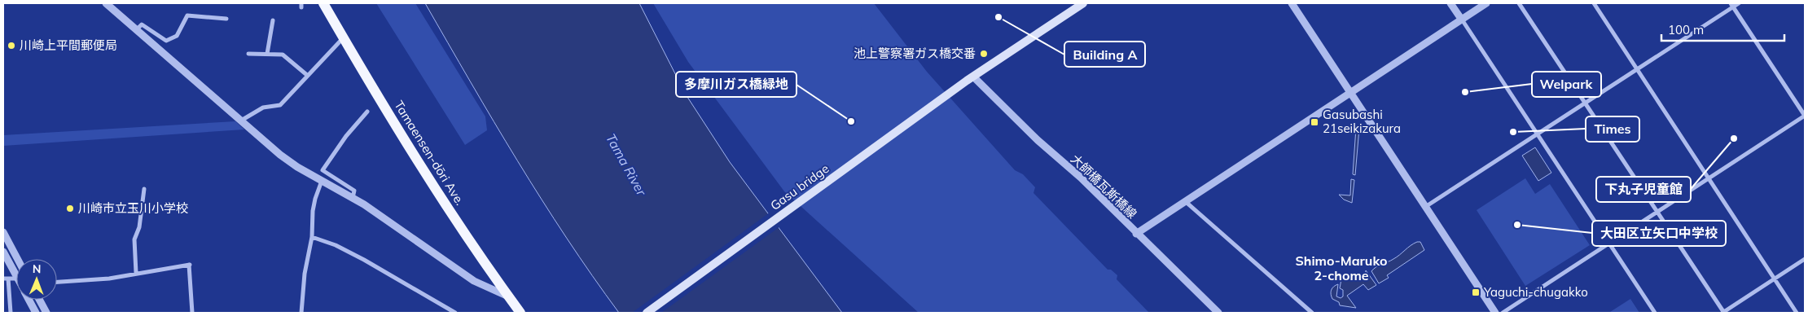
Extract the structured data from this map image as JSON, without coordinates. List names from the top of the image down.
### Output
{
  "streets": {
    "main road": ["Tamaensen-dōri Ave.", "Gasu bridge"],
    "street": ["大師橋瓦斯橋線"]
  },
  "crossings": [
    ["大師橋瓦斯橋線", "Gasu bridge"]
  ],
  "districts": ["Shimo-Maruko 2-chome"],
  "water": ["Tama River"],
  "places": {
    "other": [
      "Building A",
      "川崎上平間郵便局",
      "池上警察署ガス橋交番",
      "Welpark",
      "多摩川ガス橋緑地",
      "Times",
      "下丸子児童館",
      "川崎市立玉川小学校",
      "大田区立矢口中学校"
    ],
    "transit": ["Gasubashi 21seikizakura", "Yaguchi-chugakko"]
  },
  "scale_bar": "100 m",
  "north": "top"
}
